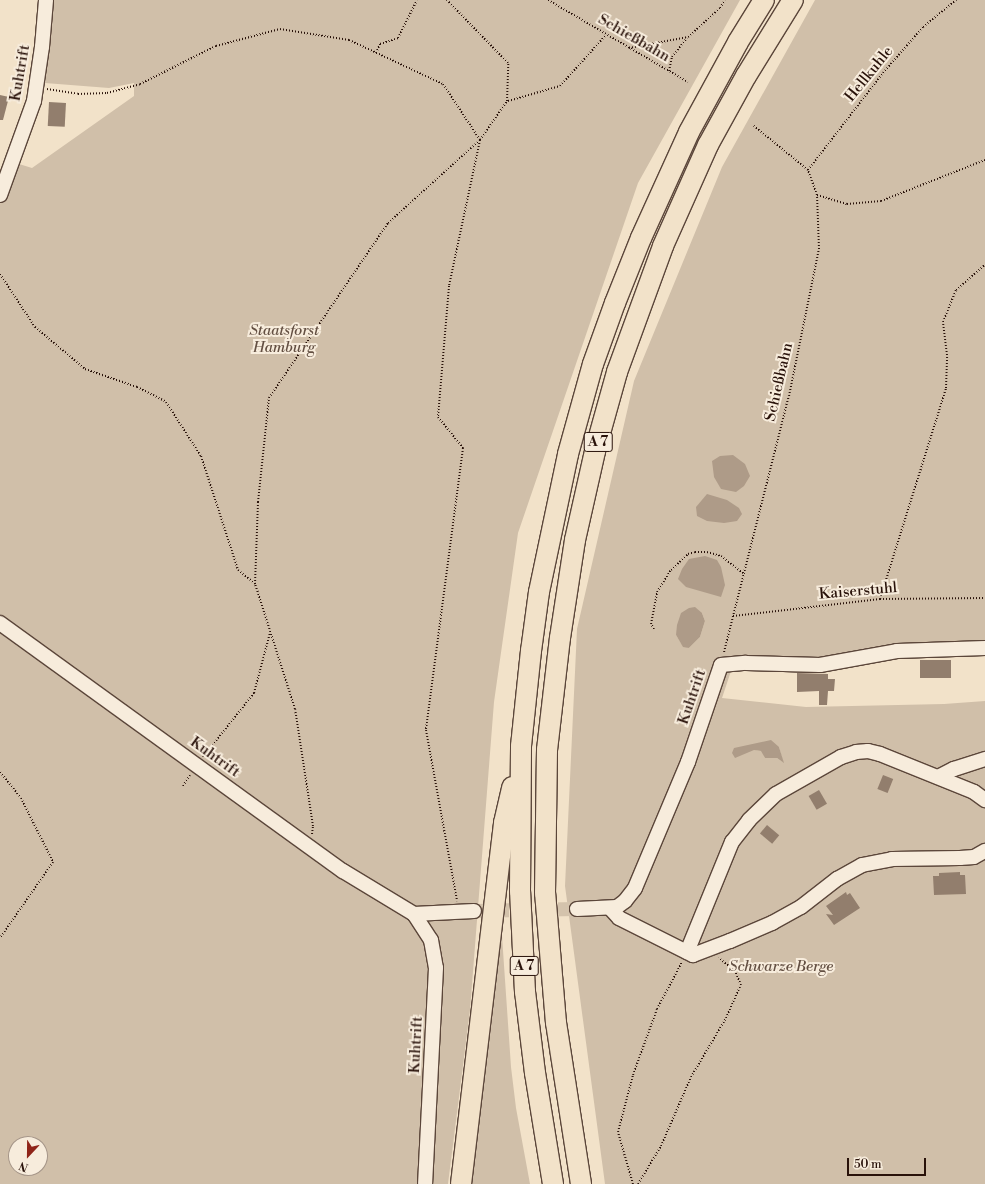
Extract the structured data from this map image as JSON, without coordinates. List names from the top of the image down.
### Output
{
  "streets": {
    "highway": ["A 7"],
    "street": ["Kuhtrift"],
    "path": ["Schießbahn", "Hellkuhle", "Kaiserstuhl"]
  },
  "crossings": [
    ["Schießbahn", "Kuhtrift"],
    ["Schießbahn", "Hellkuhle"],
    ["Schießbahn", "Kaiserstuhl"]
  ],
  "parks": ["Staatsforst Hamburg", "Schwarze Berge"],
  "scale_bar": "50 m",
  "north": "bottom"
}
